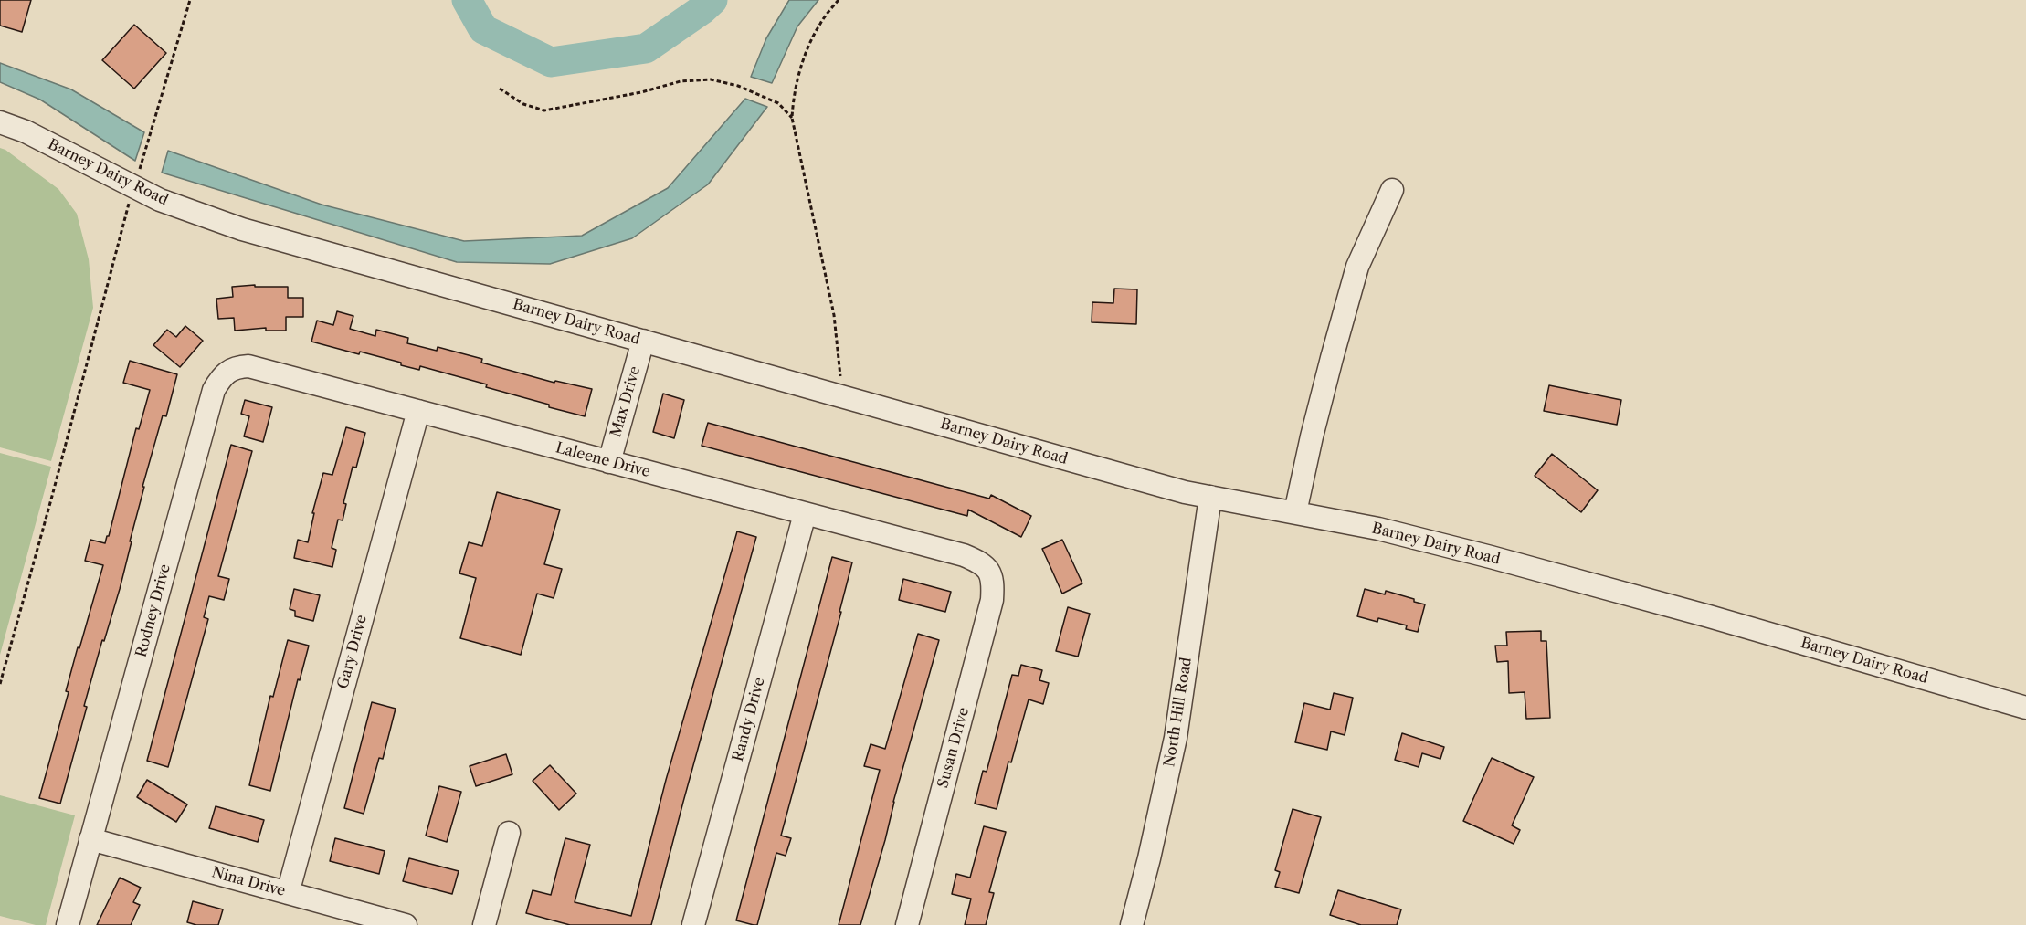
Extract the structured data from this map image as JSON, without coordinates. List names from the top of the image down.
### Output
{
  "streets": {
    "street": [
      "Barney Dairy Road",
      "Max Drive",
      "Laleene Drive",
      "Rodney Drive",
      "Gary Drive",
      "North Hill Road",
      "Randy Drive",
      "Susan Drive",
      "Nina Drive"
    ]
  },
  "crossings": [
    ["Barney Dairy Road", "Max Drive"],
    ["Barney Dairy Road", "North Hill Road"],
    ["Max Drive", "Laleene Drive"],
    ["Laleene Drive", "Rodney Drive"],
    ["Laleene Drive", "Gary Drive"],
    ["Laleene Drive", "Randy Drive"],
    ["Laleene Drive", "Susan Drive"],
    ["Rodney Drive", "Nina Drive"],
    ["Gary Drive", "Nina Drive"]
  ]
}
